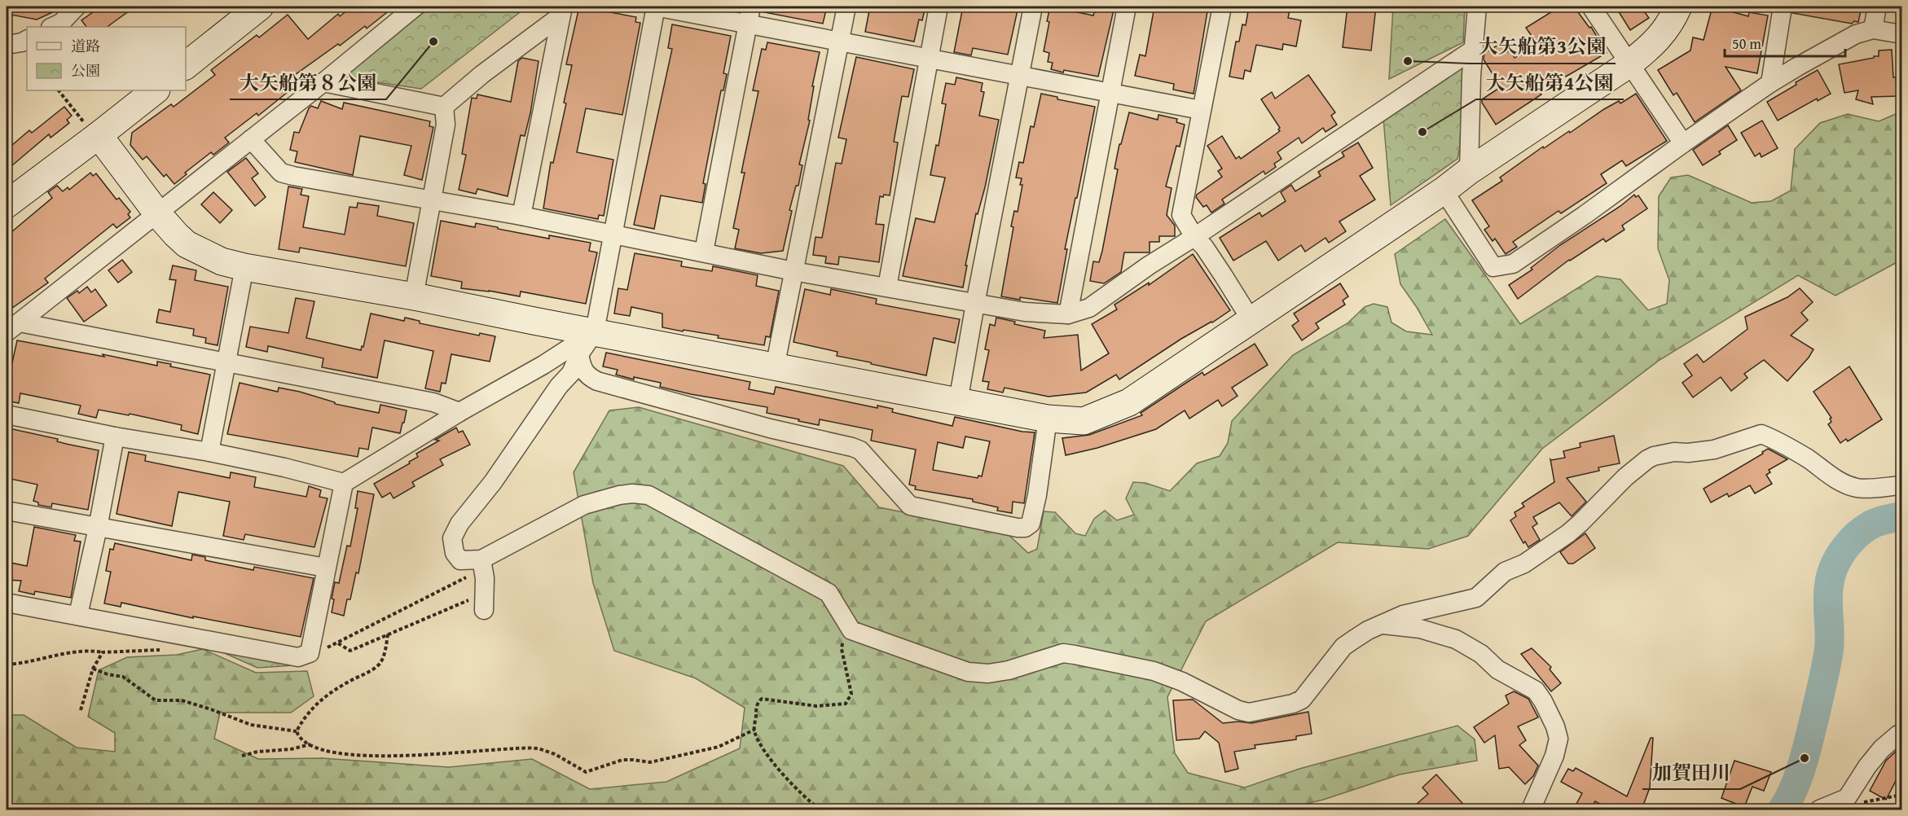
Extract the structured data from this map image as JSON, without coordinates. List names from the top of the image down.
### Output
{
  "places": [
    "大矢船第８公園",
    "大矢船第3公園",
    "大矢船第4公園",
    "加賀田川"
  ],
  "legend": ["道路", "公園"],
  "scale_bar": "50 m"
}
